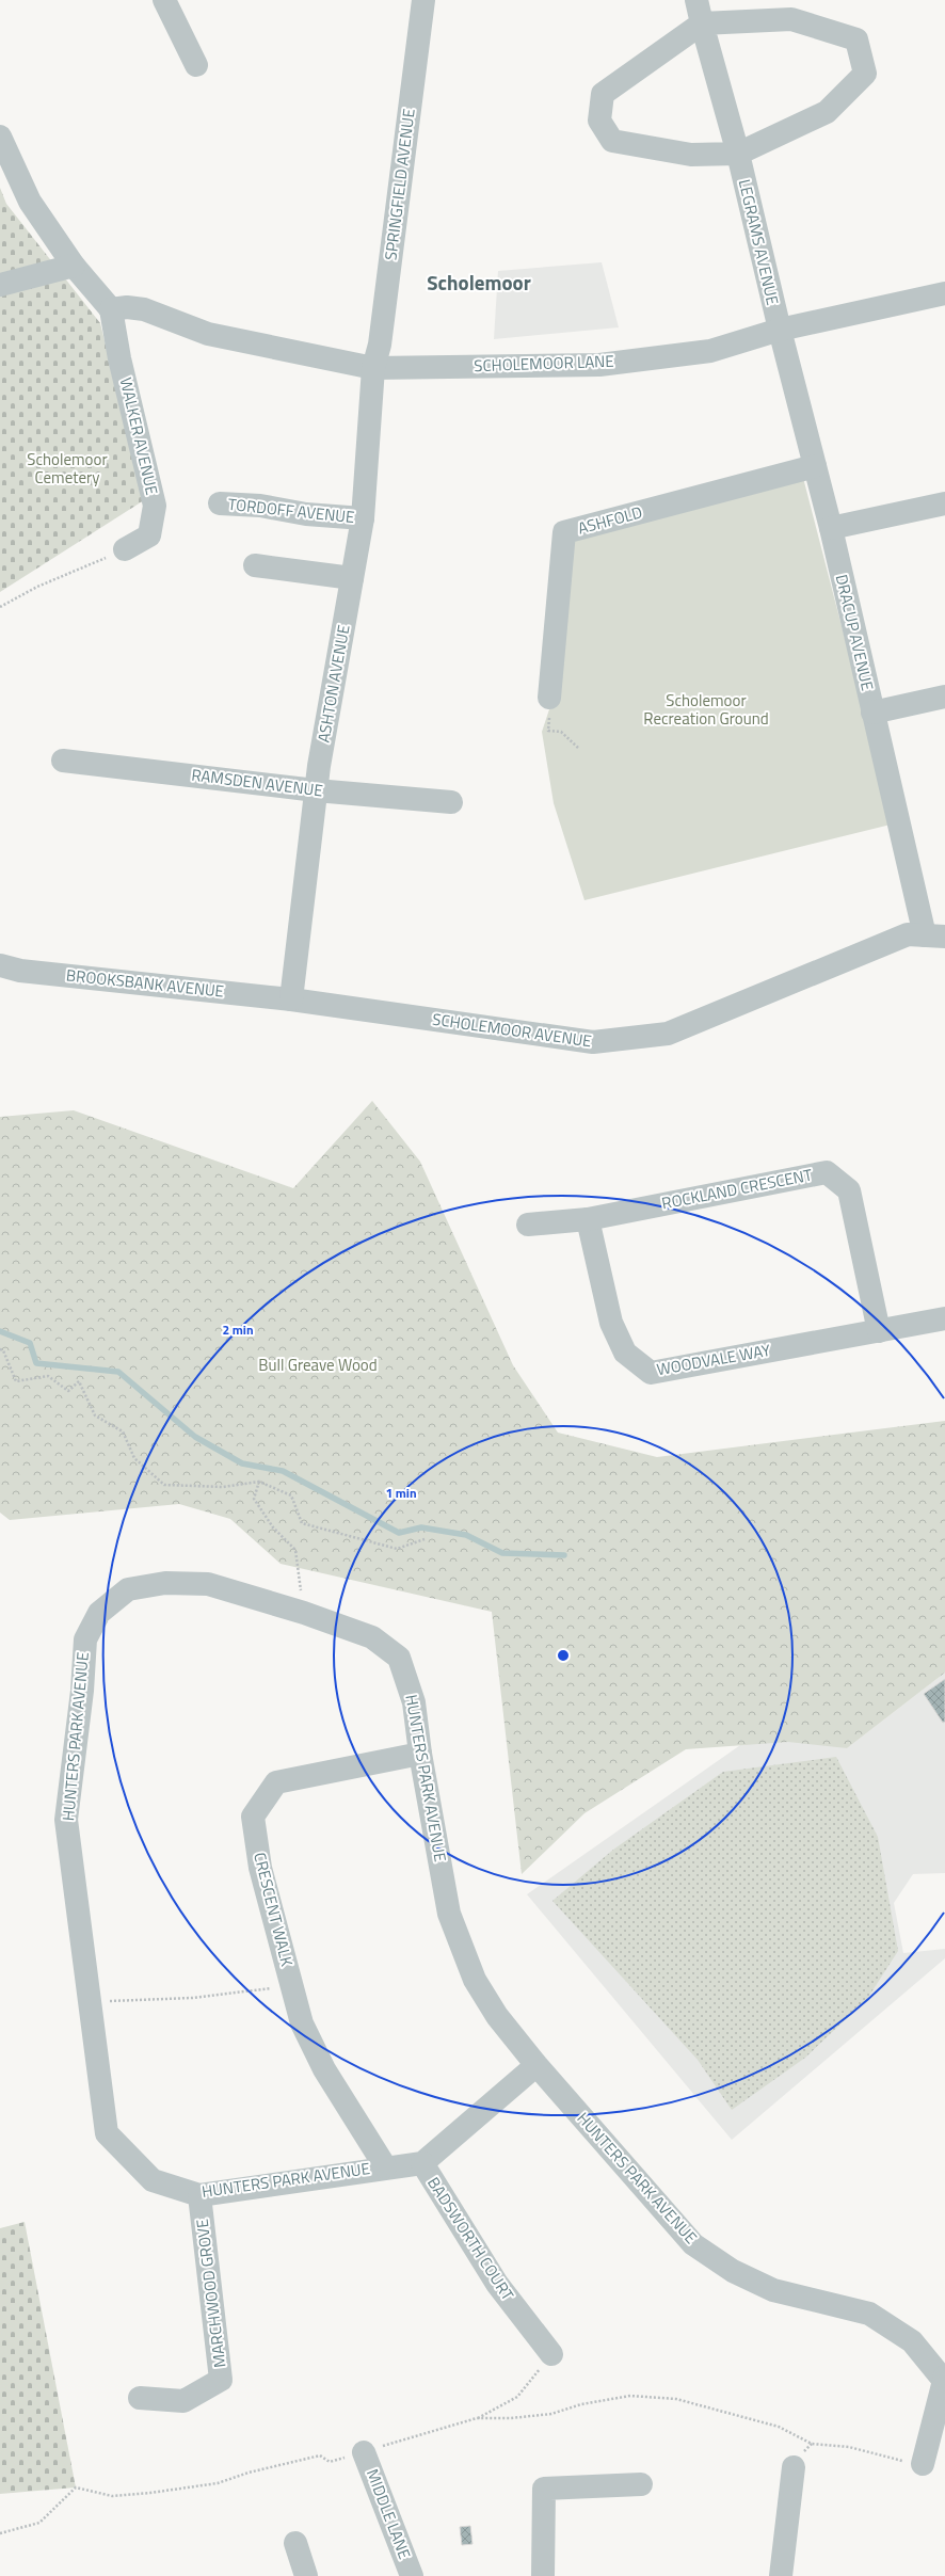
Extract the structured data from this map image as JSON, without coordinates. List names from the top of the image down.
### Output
{
  "streets": {
    "street": [
      "SPRINGFIELD AVENUE",
      "LEGRAMS AVENUE",
      "SCHOLEMOOR LANE",
      "WALKER AVENUE",
      "TORDOFF AVENUE",
      "ASHFOLD",
      "DRACUP AVENUE",
      "ASHTON AVENUE",
      "RAMSDEN AVENUE",
      "BROOKSBANK AVENUE",
      "SCHOLEMOOR AVENUE",
      "ROCKLAND CRESCENT",
      "WOODVALE WAY",
      "HUNTERS PARK AVENUE",
      "CRESCENT WALK",
      "BADSWORTH COURT",
      "MARCHWOOD GROVE",
      "MIDDLE LANE"
    ]
  },
  "crossings": [
    ["SPRINGFIELD AVENUE", "SCHOLEMOOR LANE"],
    ["SPRINGFIELD AVENUE", "ASHTON AVENUE"],
    ["LEGRAMS AVENUE", "SCHOLEMOOR LANE"],
    ["LEGRAMS AVENUE", "DRACUP AVENUE"],
    ["SCHOLEMOOR LANE", "WALKER AVENUE"],
    ["SCHOLEMOOR LANE", "DRACUP AVENUE"],
    ["SCHOLEMOOR LANE", "ASHTON AVENUE"],
    ["TORDOFF AVENUE", "ASHTON AVENUE"],
    ["ASHFOLD", "DRACUP AVENUE"],
    ["DRACUP AVENUE", "SCHOLEMOOR AVENUE"],
    ["ASHTON AVENUE", "RAMSDEN AVENUE"],
    ["ASHTON AVENUE", "BROOKSBANK AVENUE"],
    ["ASHTON AVENUE", "SCHOLEMOOR AVENUE"],
    ["BROOKSBANK AVENUE", "SCHOLEMOOR AVENUE"],
    ["ROCKLAND CRESCENT", "WOODVALE WAY"],
    ["HUNTERS PARK AVENUE", "CRESCENT WALK"],
    ["HUNTERS PARK AVENUE", "BADSWORTH COURT"],
    ["HUNTERS PARK AVENUE", "MARCHWOOD GROVE"]
  ],
  "districts": ["Scholemoor"],
  "parks": ["Scholemoor Cemetery", "Scholemoor Recreation Ground", "Bull Greave Wood"],
  "rings": ["2 min", "1 min"]
}
